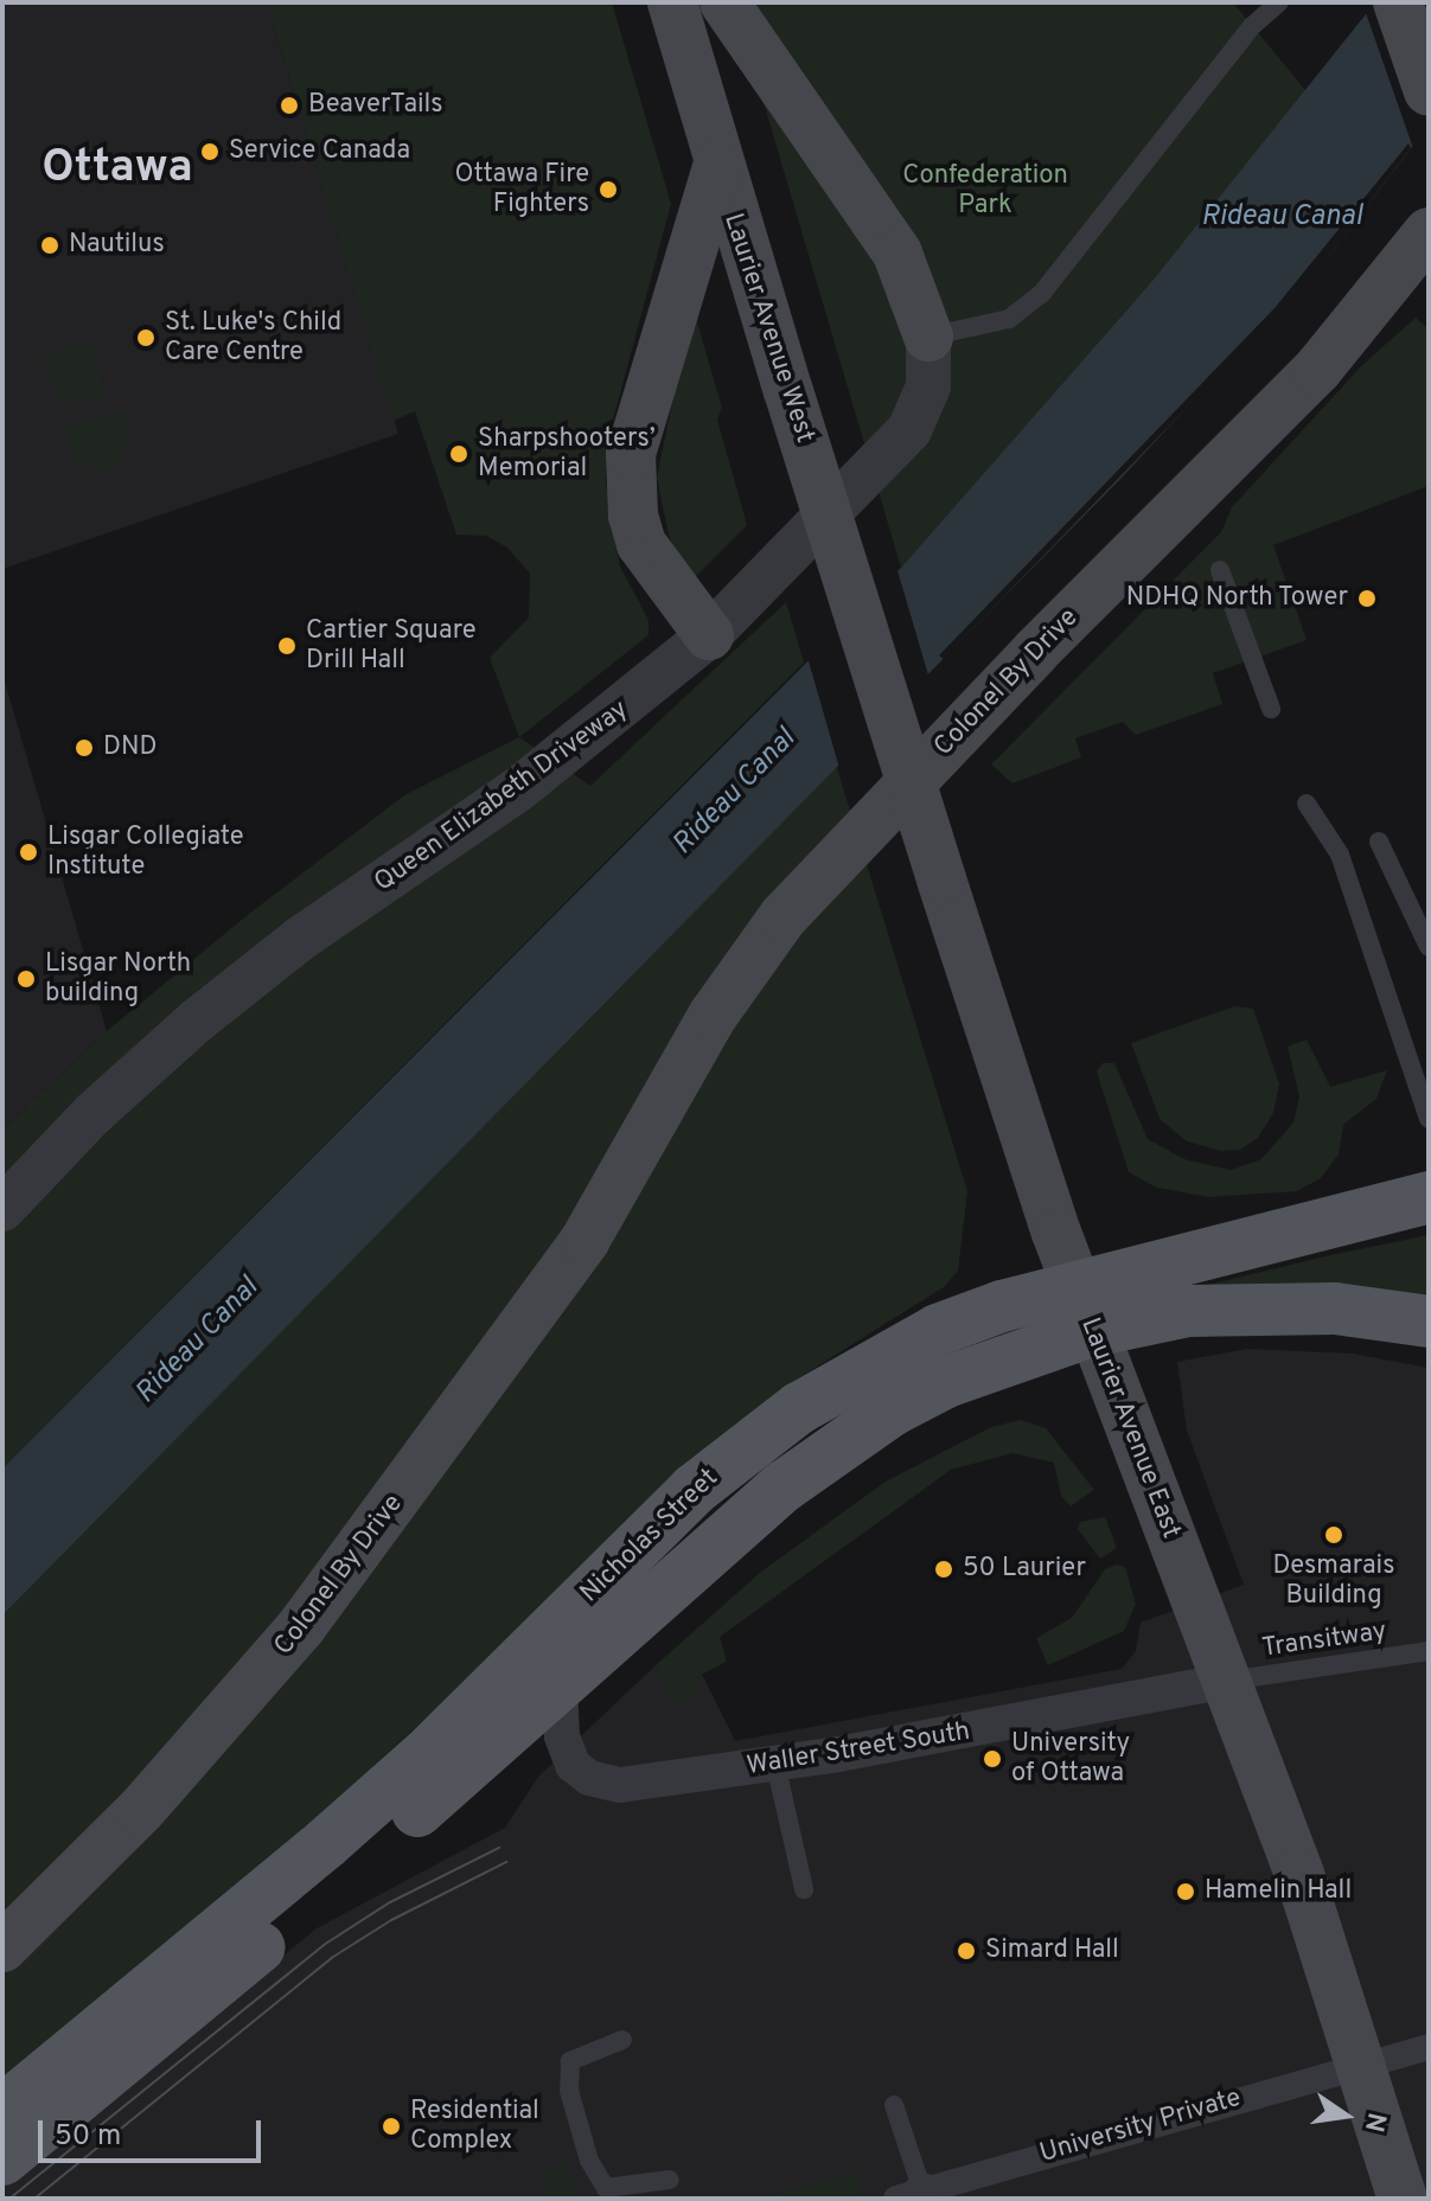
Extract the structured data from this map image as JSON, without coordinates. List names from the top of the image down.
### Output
{
  "streets": {
    "main road": [
      "Laurier Avenue West",
      "Colonel By Drive",
      "Laurier Avenue East",
      "Nicholas Street"
    ],
    "street": ["Queen Elizabeth Driveway", "Waller Street South", "University Private"],
    "lane": ["Transitway"]
  },
  "crossings": [
    ["Laurier Avenue West", "Laurier Avenue East"],
    ["Laurier Avenue East", "Nicholas Street"],
    ["Laurier Avenue East", "Transitway"],
    ["Laurier Avenue East", "Waller Street South"],
    ["Laurier Avenue East", "University Private"],
    ["Nicholas Street", "Waller Street South"],
    ["Transitway", "Waller Street South"]
  ],
  "districts": ["Ottawa"],
  "water": ["Rideau Canal"],
  "parks": ["Confederation Park"],
  "places": [
    "BeaverTails",
    "Service Canada",
    "Ottawa Fire Fighters",
    "Nautilus",
    "St. Luke's Child Care Centre",
    "Sharpshooters’ Memorial",
    "NDHQ North Tower",
    "Cartier Square Drill Hall",
    "DND",
    "Lisgar Collegiate Institute",
    "Lisgar North building",
    "Desmarais Building",
    "50 Laurier",
    "University of Ottawa",
    "Hamelin Hall",
    "Simard Hall",
    "Residential Complex"
  ],
  "scale_bar": "50 m",
  "north": "right"
}
